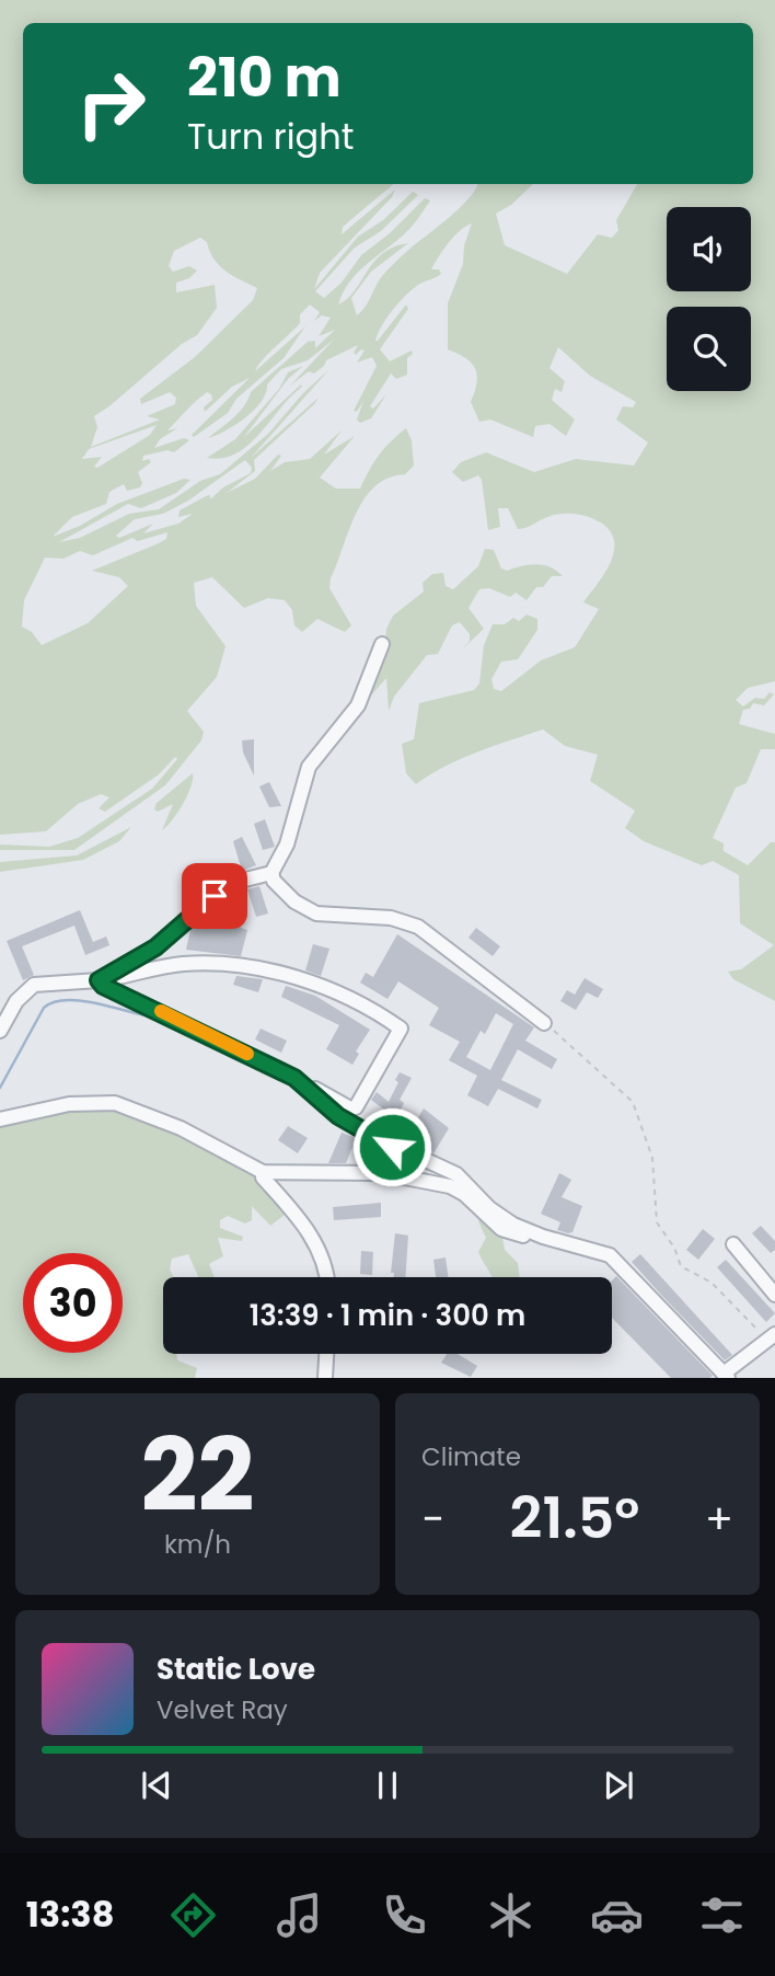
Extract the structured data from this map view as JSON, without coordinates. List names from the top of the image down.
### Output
{
  "page": {
    "turn": ["210 m", "Turn right"],
    "limit": "30",
    "trip": "13:39 · 1 min · 300 m",
    "tile": [
      ["22", "km/h"],
      "Climate"
    ],
    "heat": ["−", "21.5°", "+"],
    "song": ["Static Love", "Velvet Ray"],
    "tabs": "13:38"
  }
}
